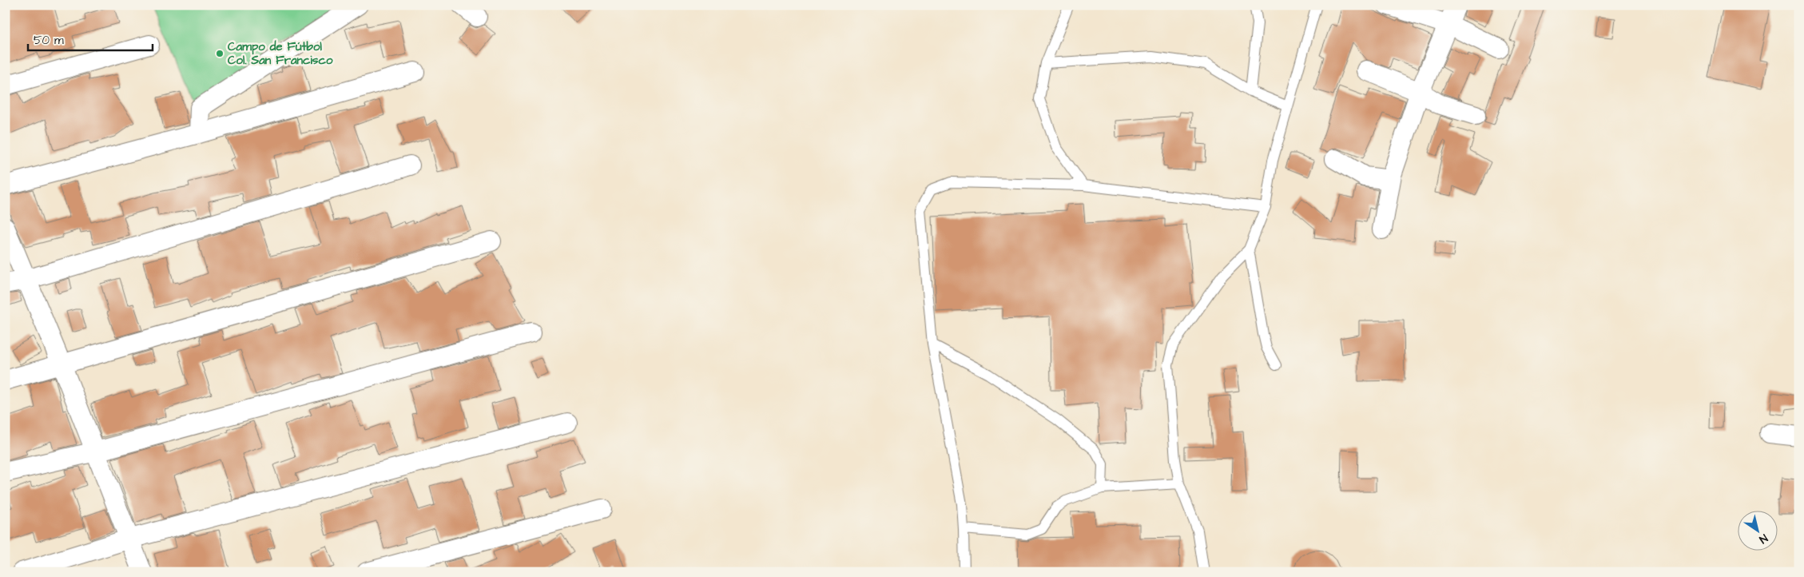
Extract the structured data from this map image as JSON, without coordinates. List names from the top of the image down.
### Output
{
  "places": ["Campo de Fútbol Col. San Francisco"],
  "scale_bar": "50 m",
  "north": "bottom right"
}
